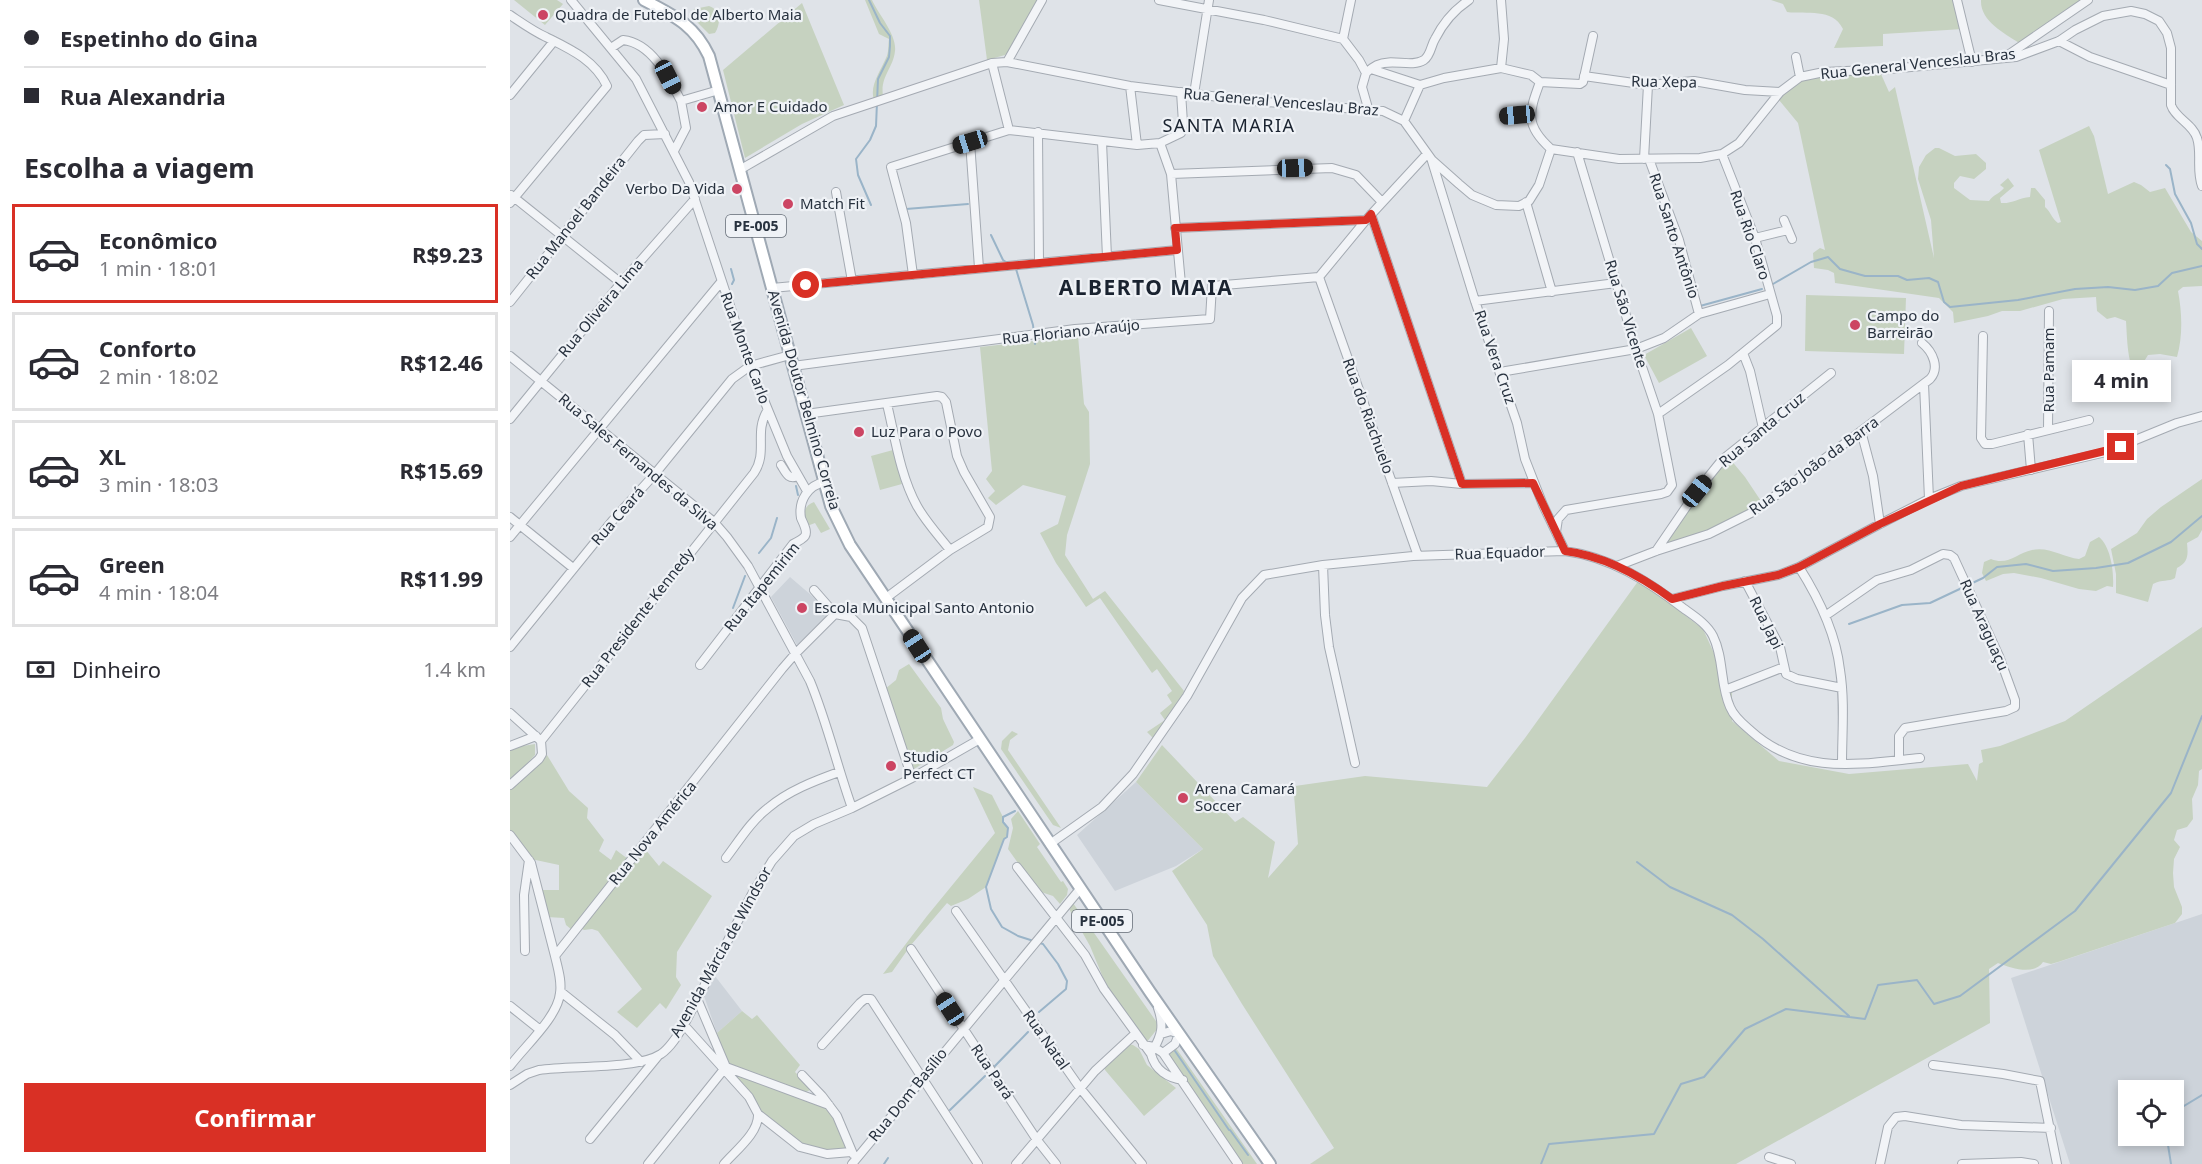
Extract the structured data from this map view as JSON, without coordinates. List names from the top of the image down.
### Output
{
  "streets": {
    "main road": ["PE-005", "Avenida Doutor Belmino Correia"],
    "street": [
      "Rua General Venceslau Bras",
      "Rua Xepa",
      "Rua General Venceslau Braz",
      "Rua Manoel Bandeira",
      "Rua Rio Claro",
      "Rua Santo Antônio",
      "Rua Oliveira Lima",
      "Rua São Vicente",
      "Rua Floriano Araújo",
      "Rua Monte Carlo",
      "Rua Vera Cruz",
      "Rua Pamam",
      "Rua do Riachuelo",
      "Rua Santa Cruz",
      "Rua Sales Fernandes da Silva",
      "Rua São João da Barra",
      "Rua Ceará",
      "Rua Equador",
      "Rua Itapemirim",
      "Rua Presidente Kennedy",
      "Rua Japi",
      "Rua Araguaçu",
      "Rua Nova América",
      "Avenida Márcia de Windsor",
      "Rua Natal",
      "Rua Pará",
      "Rua Dom Basílio"
    ]
  },
  "crossings": [
    ["Rua General Venceslau Bras", "Rua Xepa"],
    ["Rua General Venceslau Braz", "Avenida Doutor Belmino Correia"],
    ["Rua Manoel Bandeira", "Rua Monte Carlo"],
    ["Rua Oliveira Lima", "Rua Monte Carlo"],
    ["Rua Oliveira Lima", "Rua Sales Fernandes da Silva"],
    ["Rua São Vicente", "Rua Vera Cruz"],
    ["Rua Floriano Araújo", "Avenida Doutor Belmino Correia"],
    ["Rua Floriano Araújo", "Rua do Riachuelo"],
    ["Rua Floriano Araújo", "Rua Ceará"],
    ["Rua Monte Carlo", "Rua Ceará"],
    ["Rua Monte Carlo", "Rua Itapemirim"],
    ["Rua Monte Carlo", "Rua Presidente Kennedy"],
    ["Rua Vera Cruz", "Rua Equador"],
    ["Avenida Doutor Belmino Correia", "Rua Ceará"],
    ["Avenida Doutor Belmino Correia", "Rua Equador"],
    ["Avenida Doutor Belmino Correia", "Avenida Márcia de Windsor"],
    ["Avenida Doutor Belmino Correia", "Rua Dom Basílio"],
    ["Rua do Riachuelo", "Rua Equador"],
    ["Rua Santa Cruz", "Rua São João da Barra"],
    ["Rua Sales Fernandes da Silva", "Rua Ceará"],
    ["Rua Sales Fernandes da Silva", "Rua Itapemirim"],
    ["Rua Sales Fernandes da Silva", "Rua Presidente Kennedy"],
    ["Rua Sales Fernandes da Silva", "Rua Nova América"],
    ["Rua Sales Fernandes da Silva", "Avenida Márcia de Windsor"],
    ["Rua São João da Barra", "Rua Equador"],
    ["Rua Equador", "Rua Araguaçu"],
    ["Rua Natal", "Rua Dom Basílio"],
    ["Rua Pará", "Rua Dom Basílio"]
  ],
  "districts": ["SANTA MARIA", "ALBERTO MAIA"],
  "places": [
    "Quadra de Futebol de Alberto Maia",
    "Amor E Cuidado",
    "Verbo Da Vida",
    "Match Fit",
    "Campo do Barreirão",
    "Luz Para o Povo",
    "Escola Municipal Santo Antonio",
    "Studio Perfect CT",
    "Arena Camará Soccer"
  ],
  "page": {
    "banner": ["Espetinho do Gina", "Rua Alexandria"],
    "heading": "Escolha a viagem",
    "list": [
      {
        "name": "Econômico",
        "note": "1 min · 18:01",
        "value": "R$9.23"
      },
      {
        "name": "Conforto",
        "note": "2 min · 18:02",
        "value": "R$12.46"
      },
      {
        "name": "XL",
        "note": "3 min · 18:03",
        "value": "R$15.69"
      },
      {
        "name": "Green",
        "note": "4 min · 18:04",
        "value": "R$11.99"
      }
    ],
    "bubble": "4 min",
    "pay": ["Dinheiro", "1.4 km"],
    "buttons": "Confirmar"
  }
}
